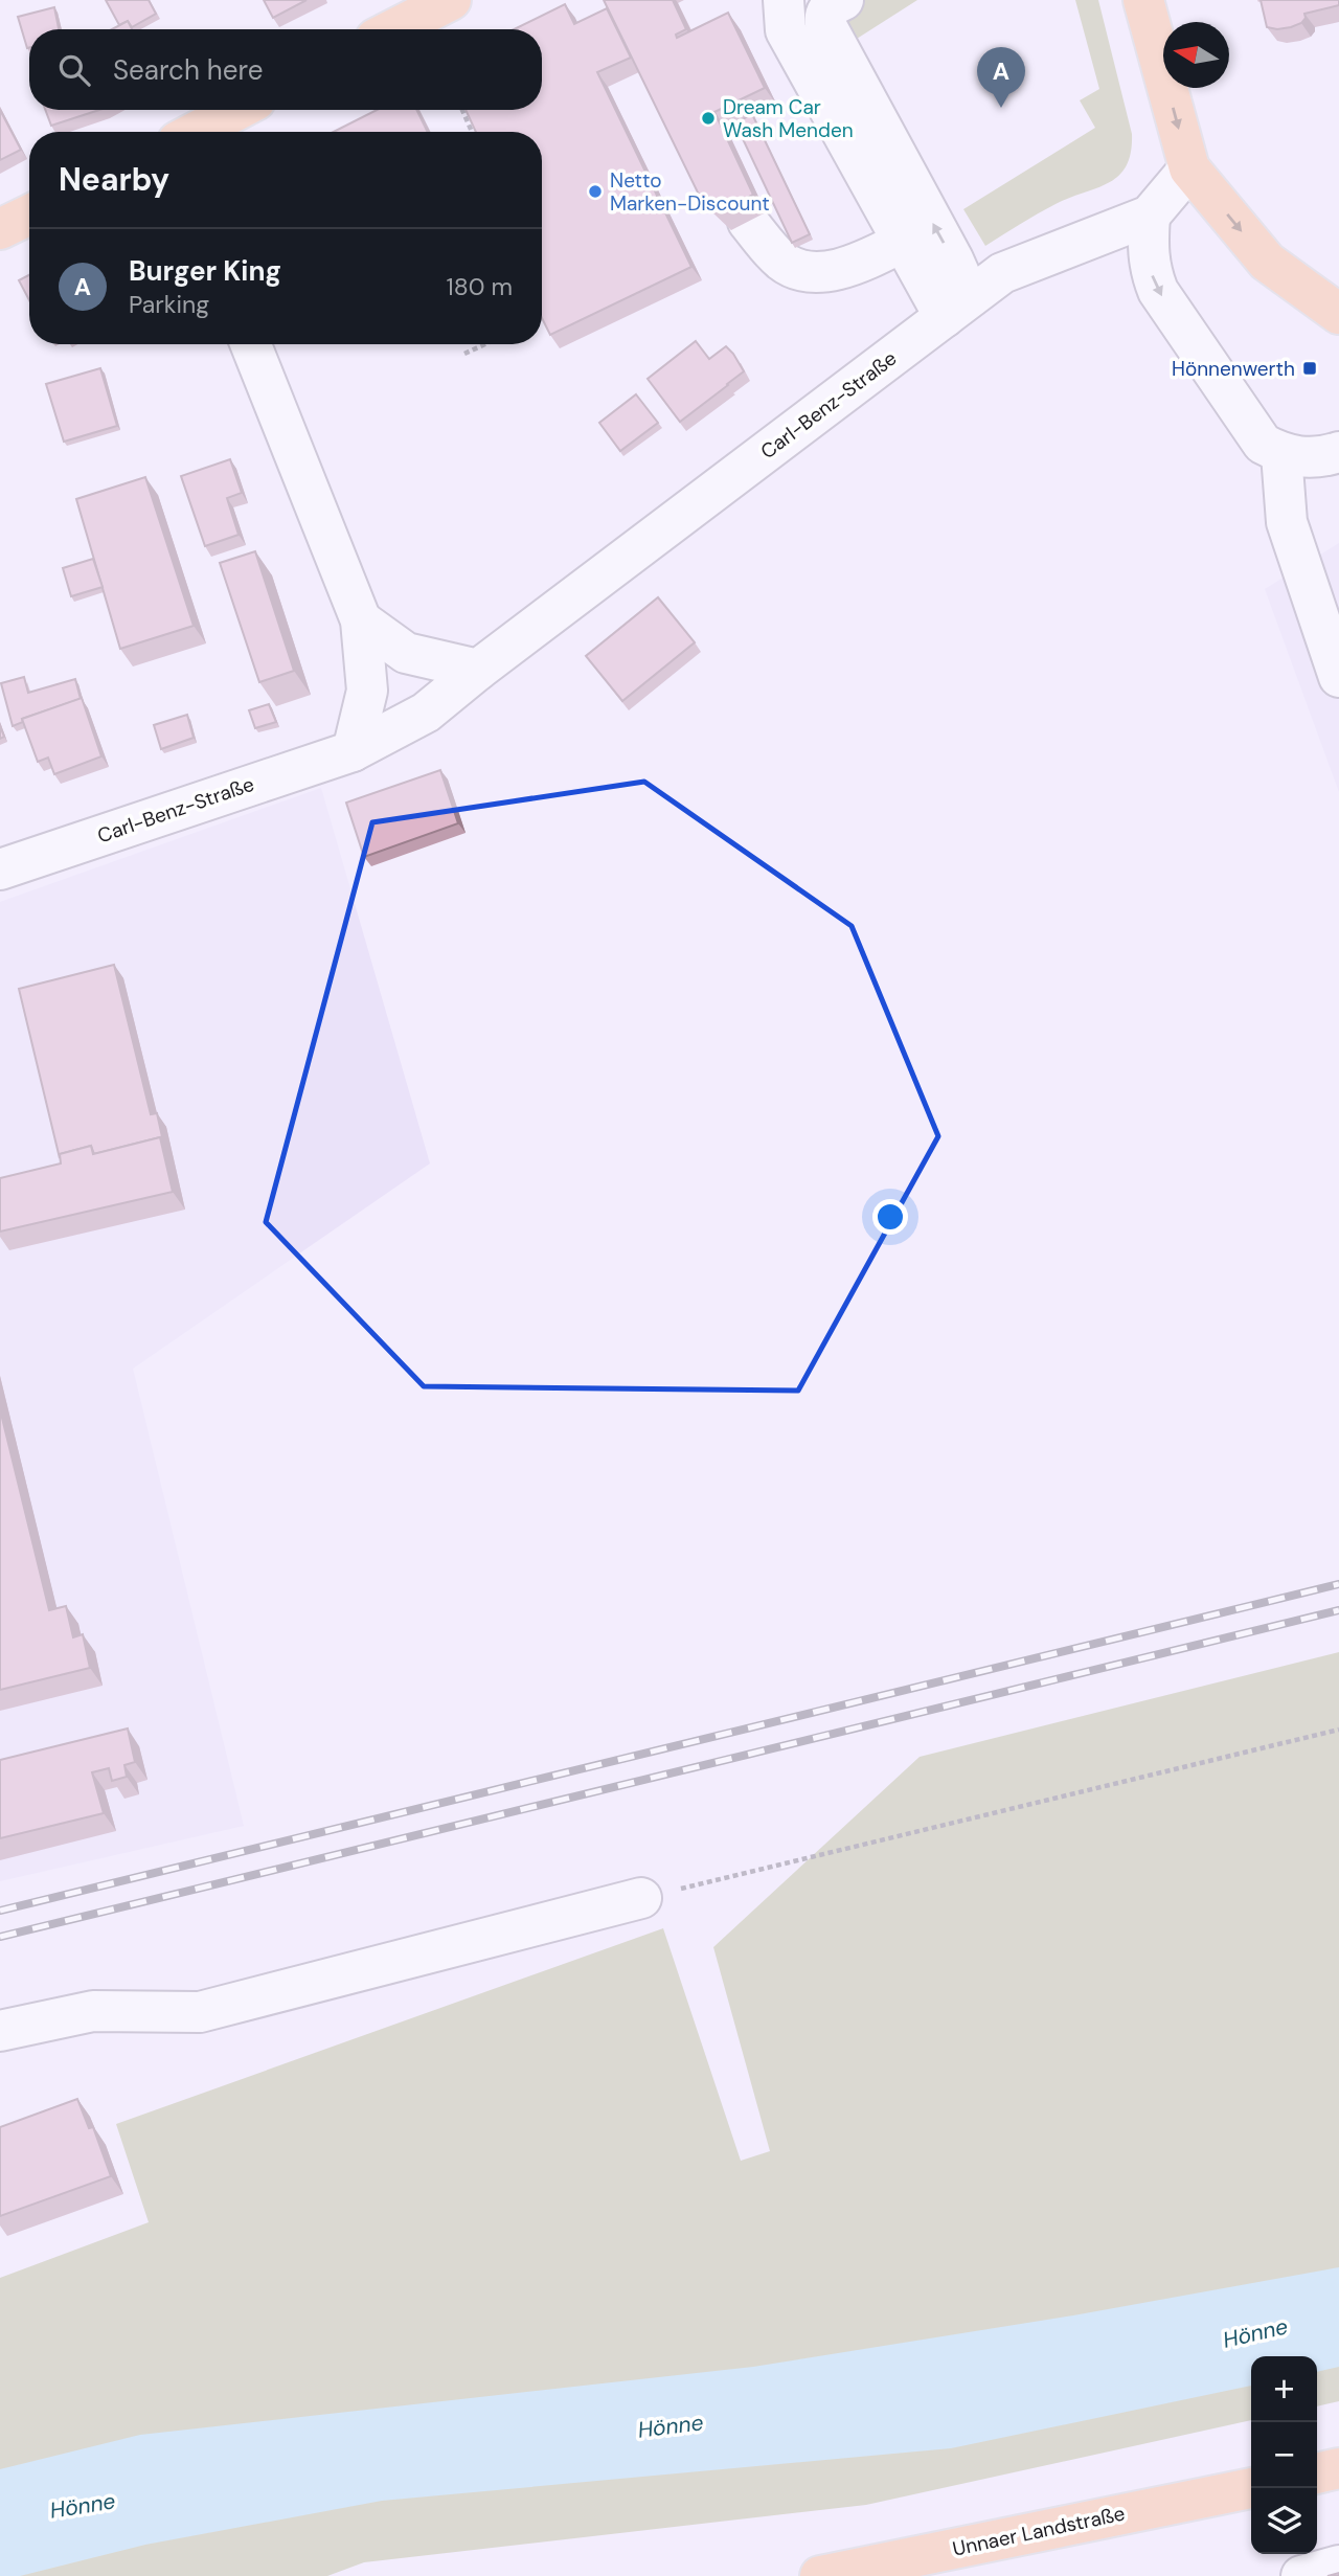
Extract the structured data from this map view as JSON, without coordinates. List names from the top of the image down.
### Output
{
  "streets": {
    "main road": ["Unnaer Landstraße"],
    "street": ["Carl-Benz-Straße"]
  },
  "water": ["Hönne"],
  "places": {
    "other": ["Dream Car Wash Menden", "Netto Marken-Discount"],
    "transit": ["Hönnenwerth"]
  },
  "north": "left",
  "page": {
    "search": "Search here",
    "pins": "A",
    "heading": "Nearby",
    "list": [
      {
        "mark": "A",
        "name": "Burger King",
        "note": "Parking",
        "value": "180 m"
      }
    ],
    "map_buttons": ["+", "−"]
  }
}
